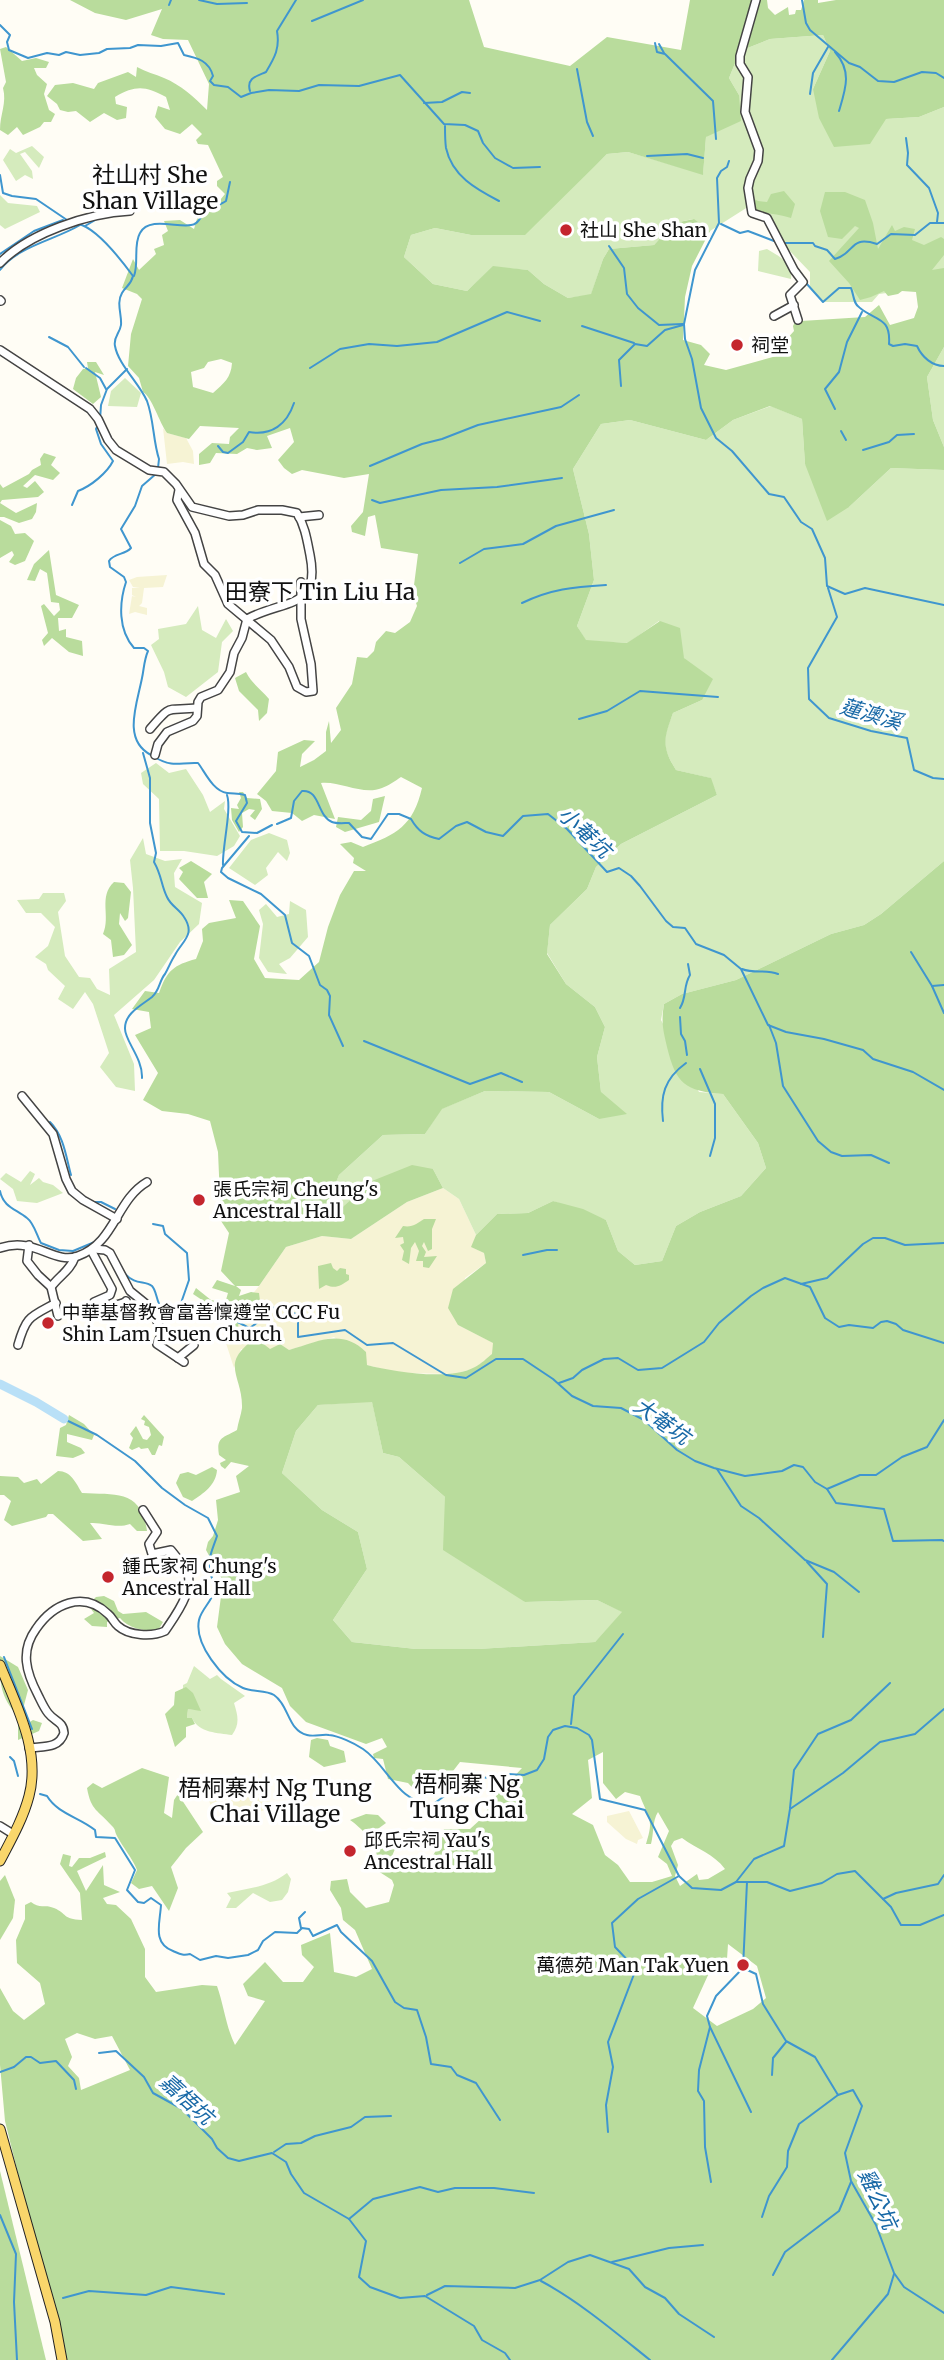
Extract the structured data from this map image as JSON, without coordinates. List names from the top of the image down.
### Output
{
  "districts": [
    "社山村 She Shan Village",
    "田寮下 Tin Liu Ha",
    "梧桐寨 Ng Tung Chai",
    "梧桐寨村 Ng Tung Chai Village"
  ],
  "water": [
    "蓮澳溪",
    "小菴坑",
    "大菴坑",
    "嘉梧坑",
    "雞公坑"
  ],
  "places": [
    "社山 She Shan",
    "祠堂",
    "張氏宗祠 Cheung's Ancestral Hall",
    "中華基督教會富善懍遵堂 CCC Fu Shin Lam Tsuen Church",
    "鍾氏家祠 Chung's Ancestral Hall",
    "邱氏宗祠 Yau's Ancestral Hall",
    "萬德苑 Man Tak Yuen"
  ]
}
